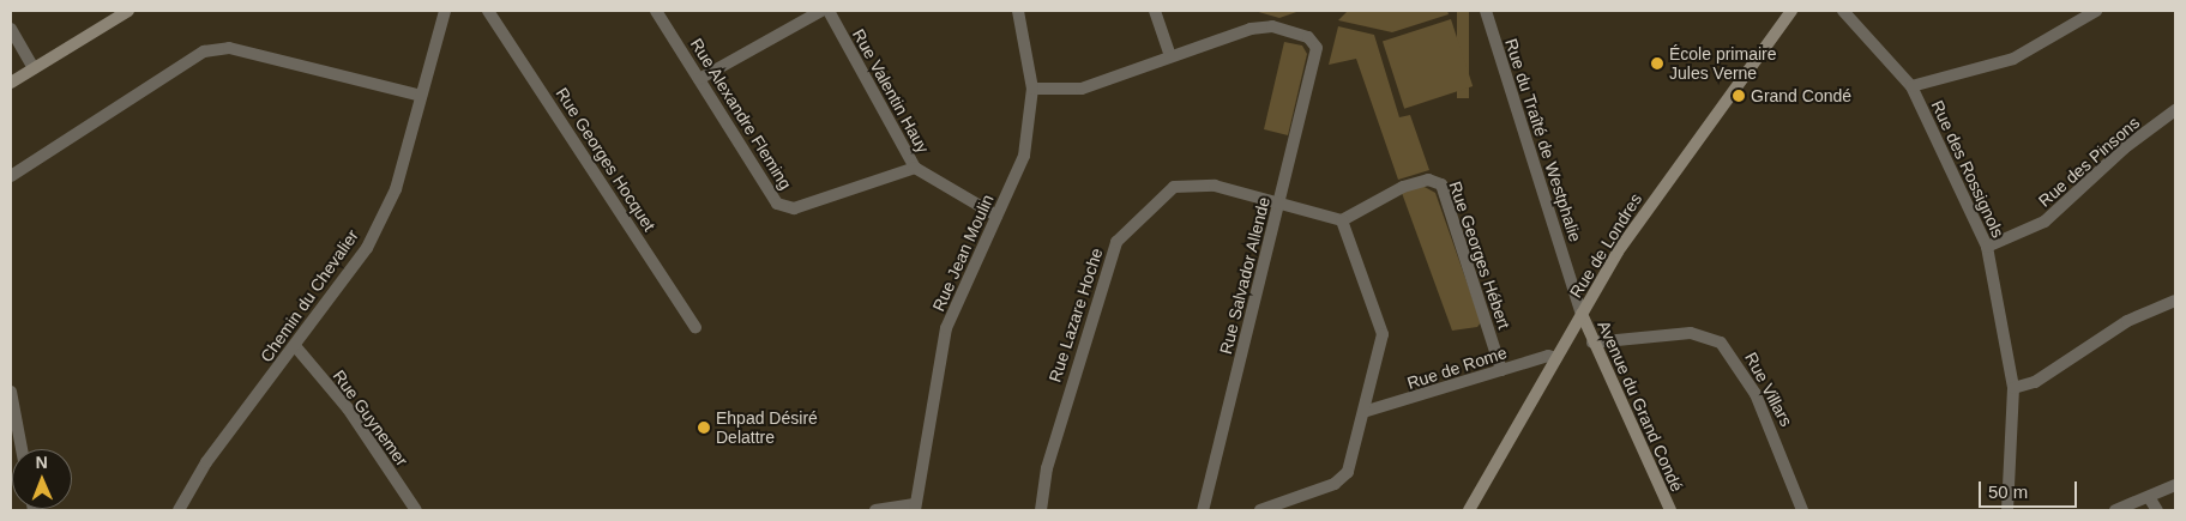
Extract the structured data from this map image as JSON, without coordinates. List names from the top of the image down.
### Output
{
  "streets": {
    "street": [
      "Rue Valentin Hauy",
      "Rue Alexandre Fleming",
      "Rue du Traîté de Westphalie",
      "Rue Georges Hocquet",
      "Rue des Pinsons",
      "Rue des Rossignols",
      "Rue de Londres",
      "Rue Jean Moulin",
      "Rue Georges Hébert",
      "Rue Salvador Allende",
      "Chemin du Chevalier",
      "Rue Lazare Hoche",
      "Rue de Rome",
      "Rue Villars",
      "Avenue du Grand Condé",
      "Rue Guynemer"
    ]
  },
  "crossings": [
    ["Rue Valentin Hauy", "Rue Alexandre Fleming"],
    ["Rue Valentin Hauy", "Rue Jean Moulin"],
    ["Rue du Traîté de Westphalie", "Rue de Londres"],
    ["Rue du Traîté de Westphalie", "Avenue du Grand Condé"],
    ["Rue des Pinsons", "Rue des Rossignols"],
    ["Rue de Londres", "Rue de Rome"],
    ["Rue de Londres", "Avenue du Grand Condé"],
    ["Rue Georges Hébert", "Rue de Rome"],
    ["Rue Salvador Allende", "Rue Lazare Hoche"],
    ["Chemin du Chevalier", "Rue Guynemer"],
    ["Rue Villars", "Avenue du Grand Condé"]
  ],
  "places": ["École primaire Jules Verne", "Grand Condé", "Ehpad Désiré Delattre"],
  "scale_bar": "50 m",
  "north": "top"
}
